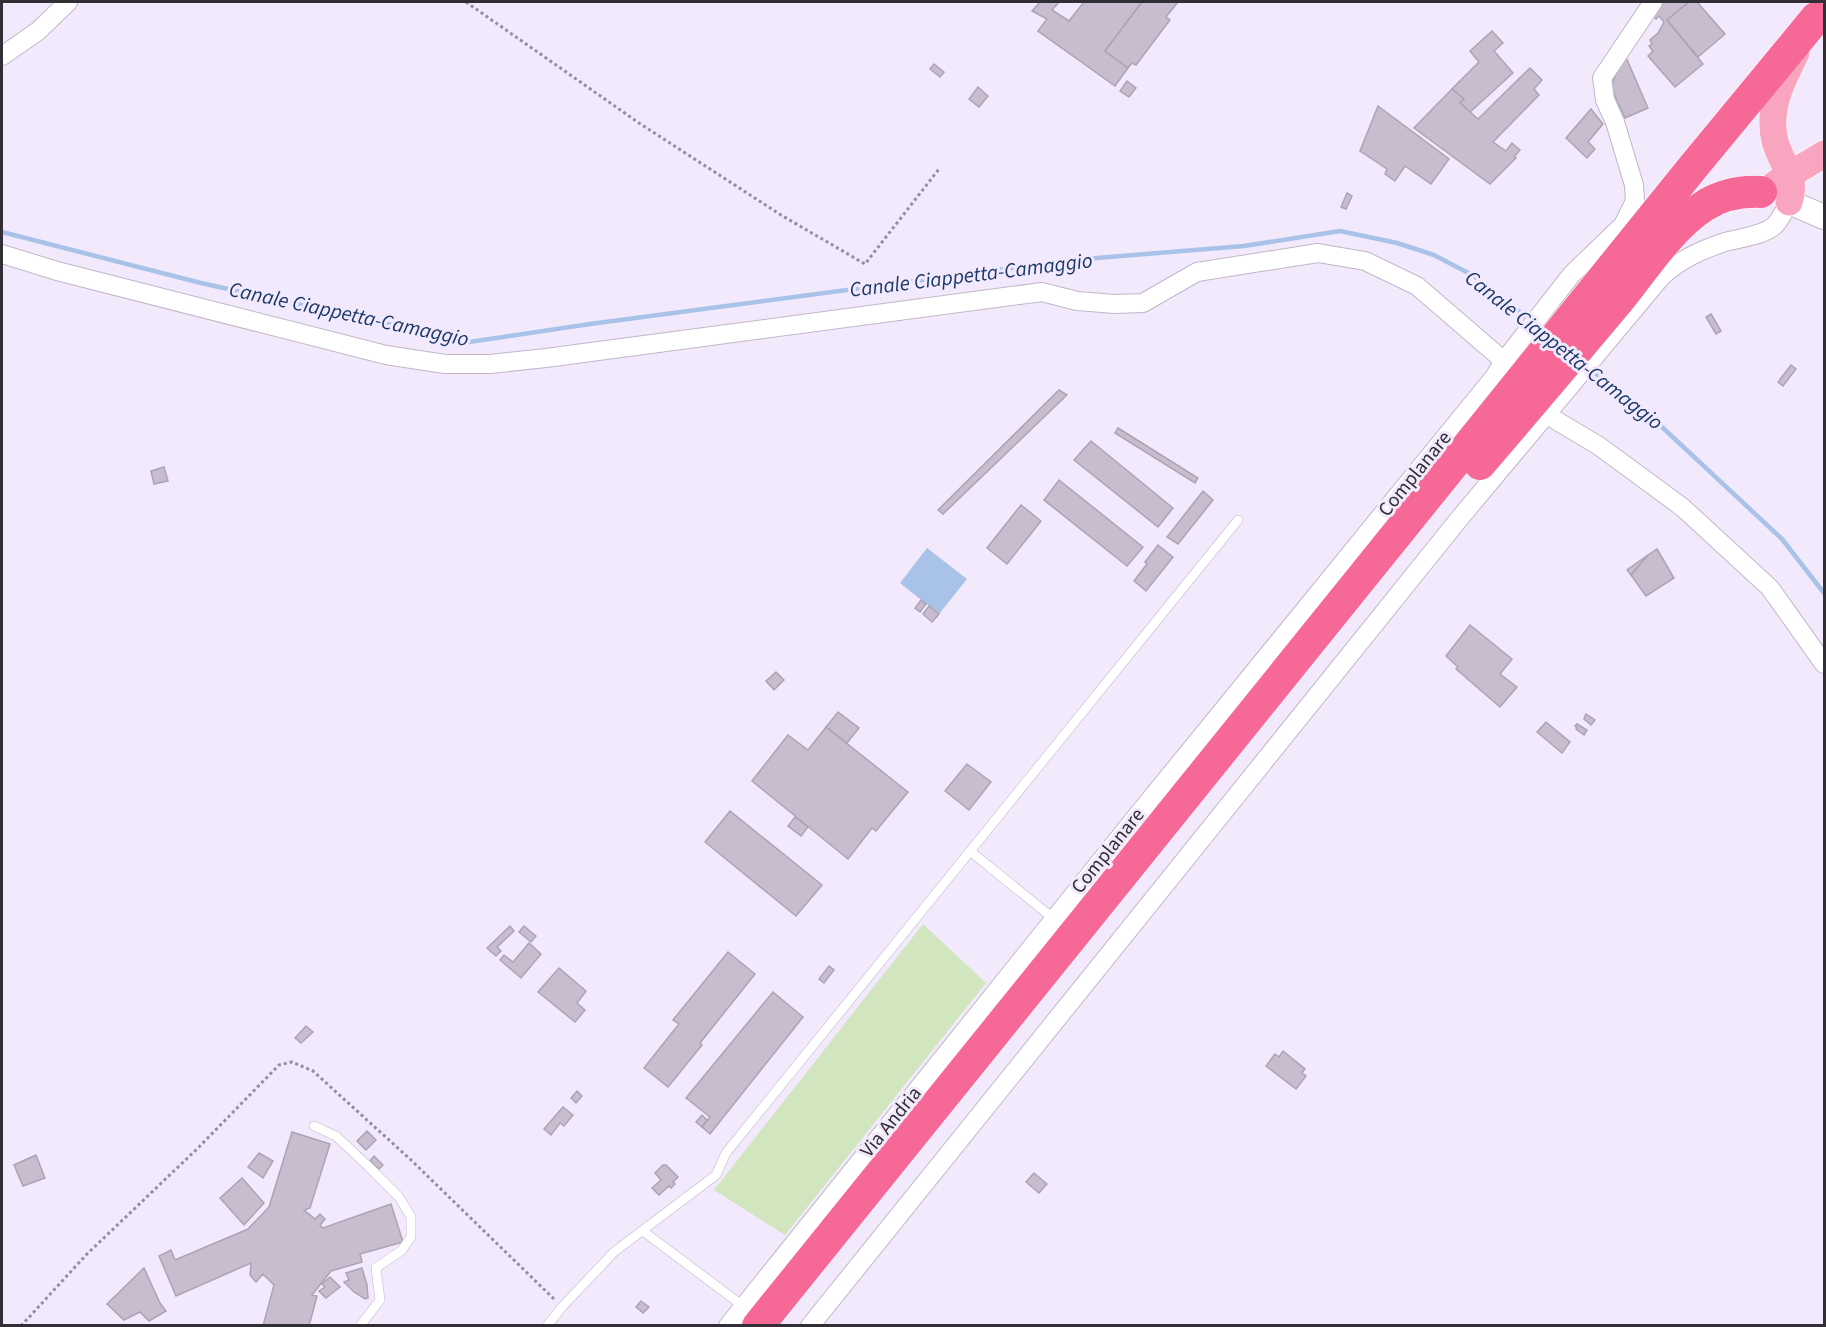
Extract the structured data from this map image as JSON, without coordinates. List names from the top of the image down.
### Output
{
  "streets": {
    "street": ["Complanare", "Via Andria"]
  },
  "crossings": [
    ["Complanare", "Via Andria"]
  ],
  "water": ["Canale Ciappetta-Camaggio"]
}
